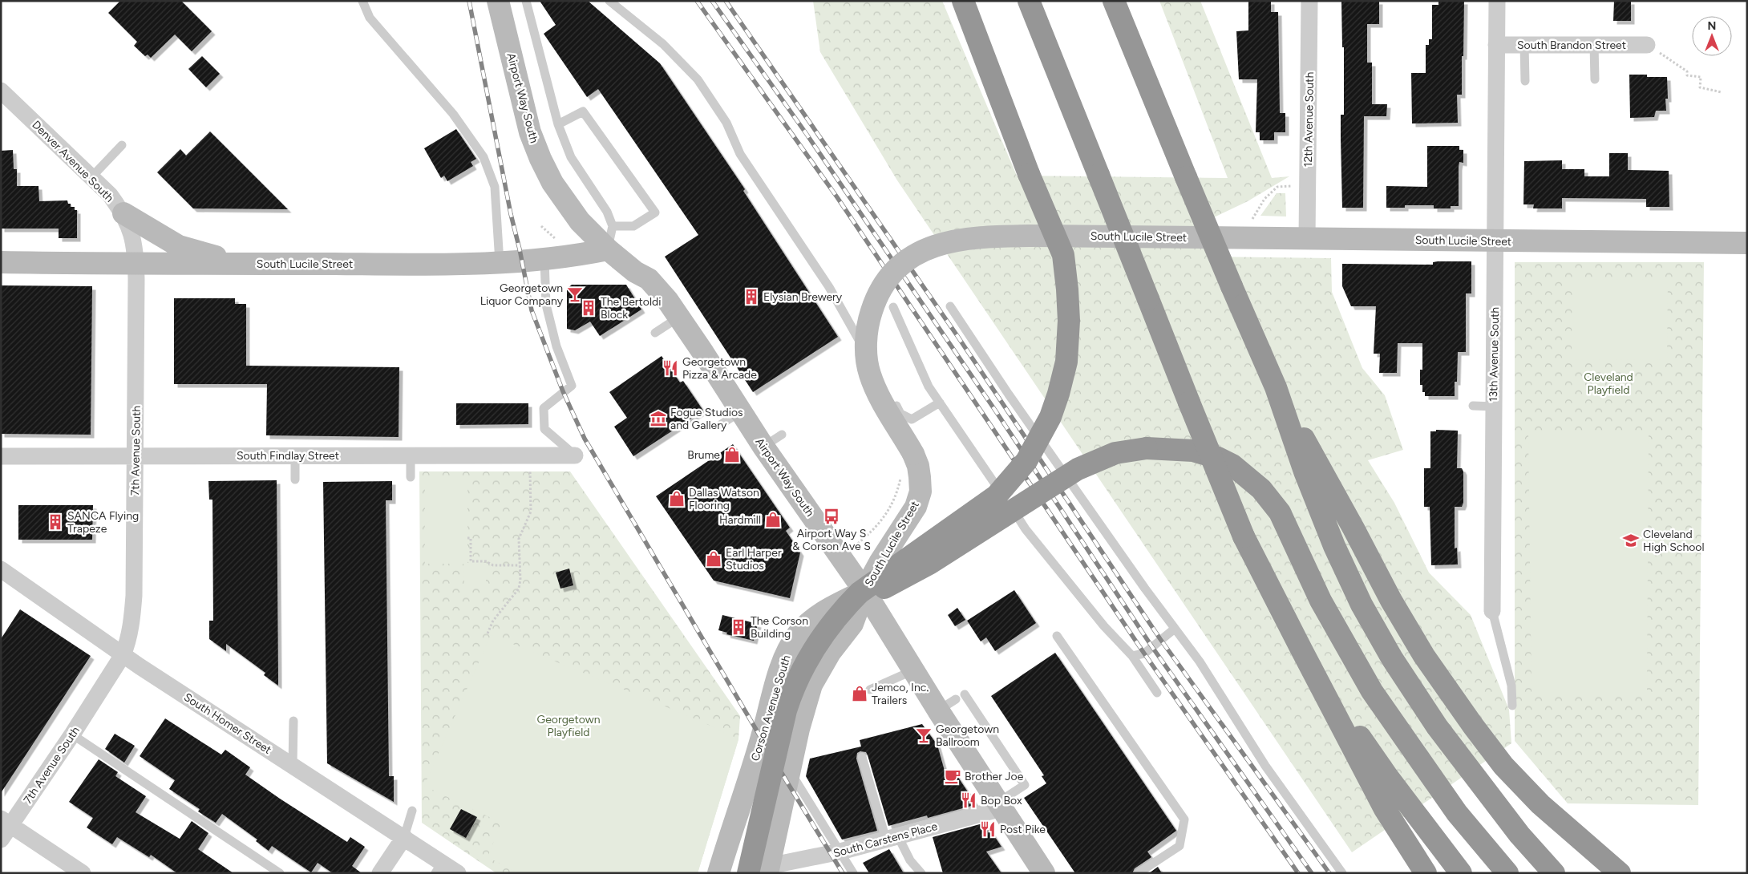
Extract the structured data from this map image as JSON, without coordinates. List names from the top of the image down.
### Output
{
  "streets": {
    "street": [
      "South Brandon Street",
      "Airport Way South",
      "12th Avenue South",
      "Denver Avenue South",
      "South Lucile Street",
      "13th Avenue South",
      "7th Avenue South",
      "South Findlay Street",
      "Corson Avenue South",
      "South Homer Street",
      "South Carstens Place"
    ]
  },
  "crossings": [
    ["South Brandon Street", "13th Avenue South"],
    ["Airport Way South", "South Lucile Street"],
    ["Airport Way South", "Corson Avenue South"],
    ["Airport Way South", "South Carstens Place"],
    ["12th Avenue South", "South Lucile Street"],
    ["Denver Avenue South", "South Lucile Street"],
    ["Denver Avenue South", "7th Avenue South"],
    ["South Lucile Street", "13th Avenue South"],
    ["South Lucile Street", "7th Avenue South"],
    ["South Lucile Street", "Corson Avenue South"],
    ["7th Avenue South", "South Findlay Street"],
    ["7th Avenue South", "South Homer Street"]
  ],
  "parks": ["Cleveland Playfield", "Georgetown Playfield"],
  "places": {
    "bar": ["Georgetown Liquor Company", "Georgetown Ballroom"],
    "building": [
      "Elysian Brewery",
      "The Bertoldi Block",
      "SANCA Flying Trapeze",
      "The Corson Building"
    ],
    "restaurant": ["Georgetown Pizza & Arcade", "Bop Box", "Post Pike"],
    "museum": ["Fogue Studios and Gallery"],
    "shop": [
      "Brume",
      "Dallas Watson Flooring",
      "Hardmill",
      "Earl Harper Studios",
      "Jemco, Inc. Trailers"
    ],
    "bus stop": ["Airport Way S & Corson Ave S"],
    "school or university": ["Cleveland High School"],
    "cafe": ["Brother Joe"]
  },
  "north": "top"
}
